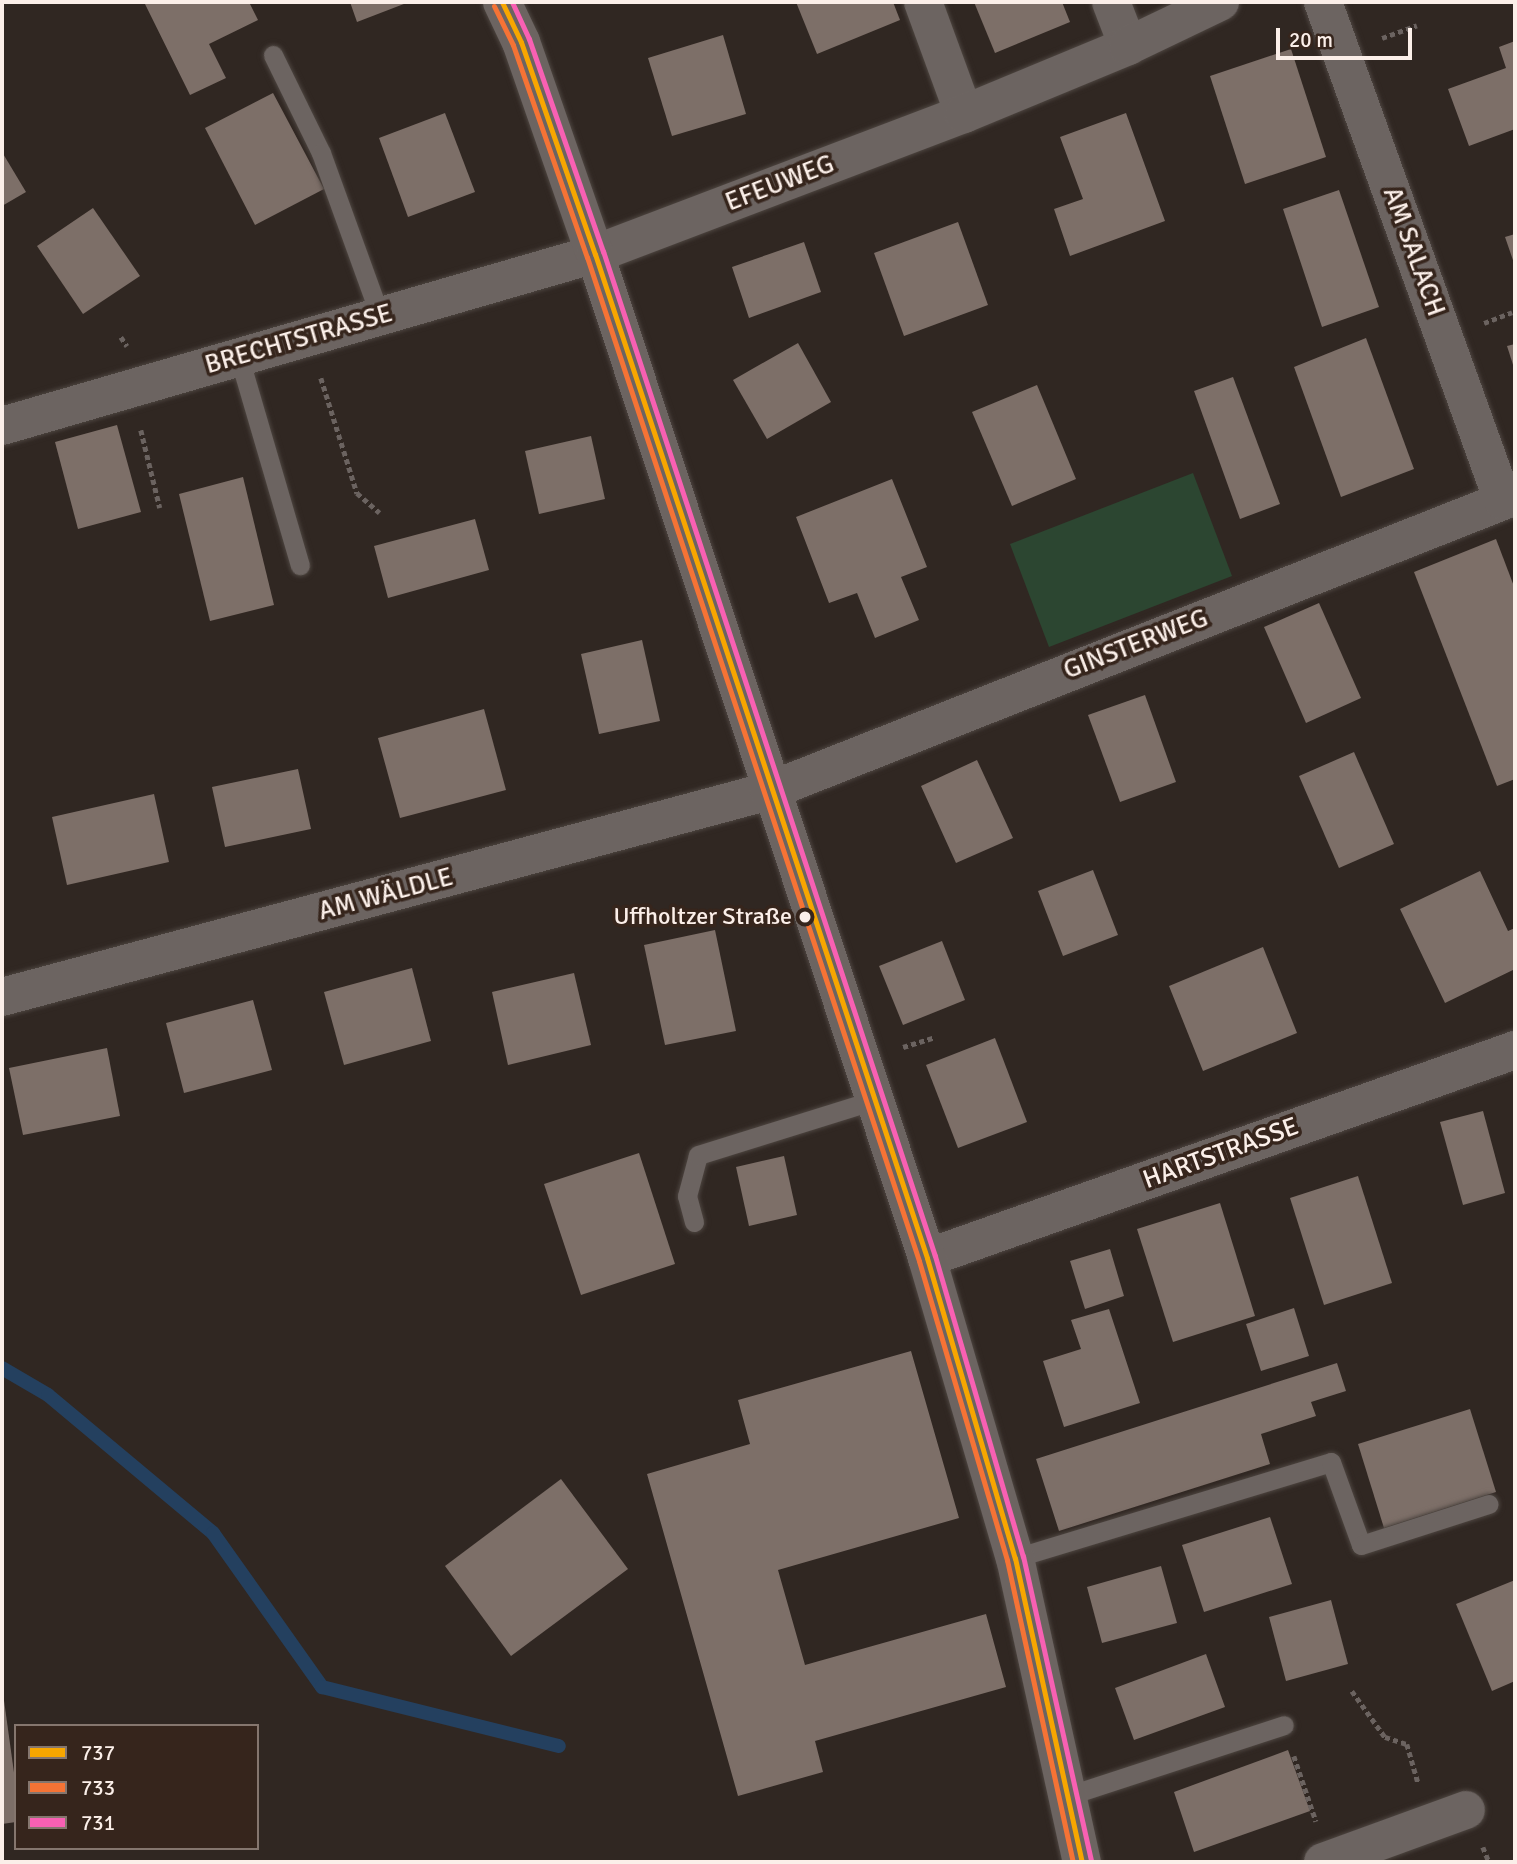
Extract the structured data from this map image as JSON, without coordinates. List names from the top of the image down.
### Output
{
  "streets": {
    "street": [
      "EFEUWEG",
      "AM SALACH",
      "BRECHTSTRASSE",
      "GINSTERWEG",
      "AM WÄLDLE",
      "HARTSTRASSE"
    ]
  },
  "crossings": [
    ["EFEUWEG", "BRECHTSTRASSE"],
    ["AM SALACH", "GINSTERWEG"],
    ["GINSTERWEG", "AM WÄLDLE"]
  ],
  "places": ["Uffholtzer Straße"],
  "lines": ["transit line 737", "transit line 731", "transit line 733"],
  "legend": ["737", "733", "731"],
  "scale_bar": "20 m"
}
